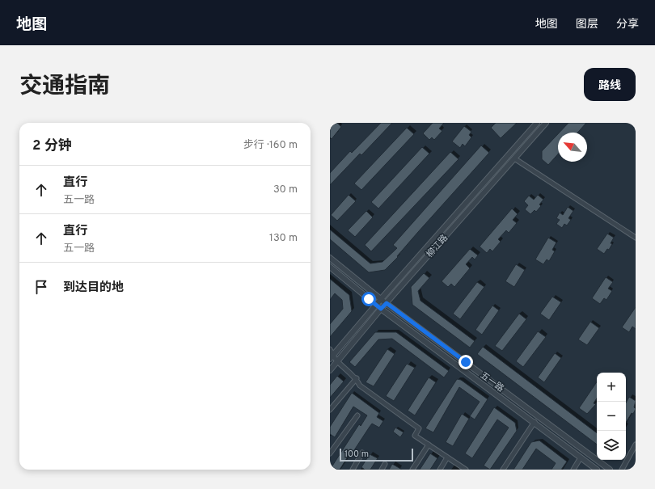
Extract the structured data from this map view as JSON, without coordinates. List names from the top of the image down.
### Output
{
  "streets": {
    "street": ["柳江路", "五一路"]
  },
  "crossings": [
    ["柳江路", "五一路"]
  ],
  "scale_bar": "100 m",
  "north": "top left",
  "page": {
    "header": "地图",
    "nav": ["地图", "图层", "分享"],
    "title": "交通指南",
    "buttons": "路线",
    "heading": ["2 分钟", "步行 · 160 m"],
    "list": [
      ["直行", "五一路", "30 m"],
      ["直行", "五一路", "130 m"],
      "到达目的地"
    ],
    "map_buttons": ["+", "−"],
    "scale": "100 m"
  }
}
